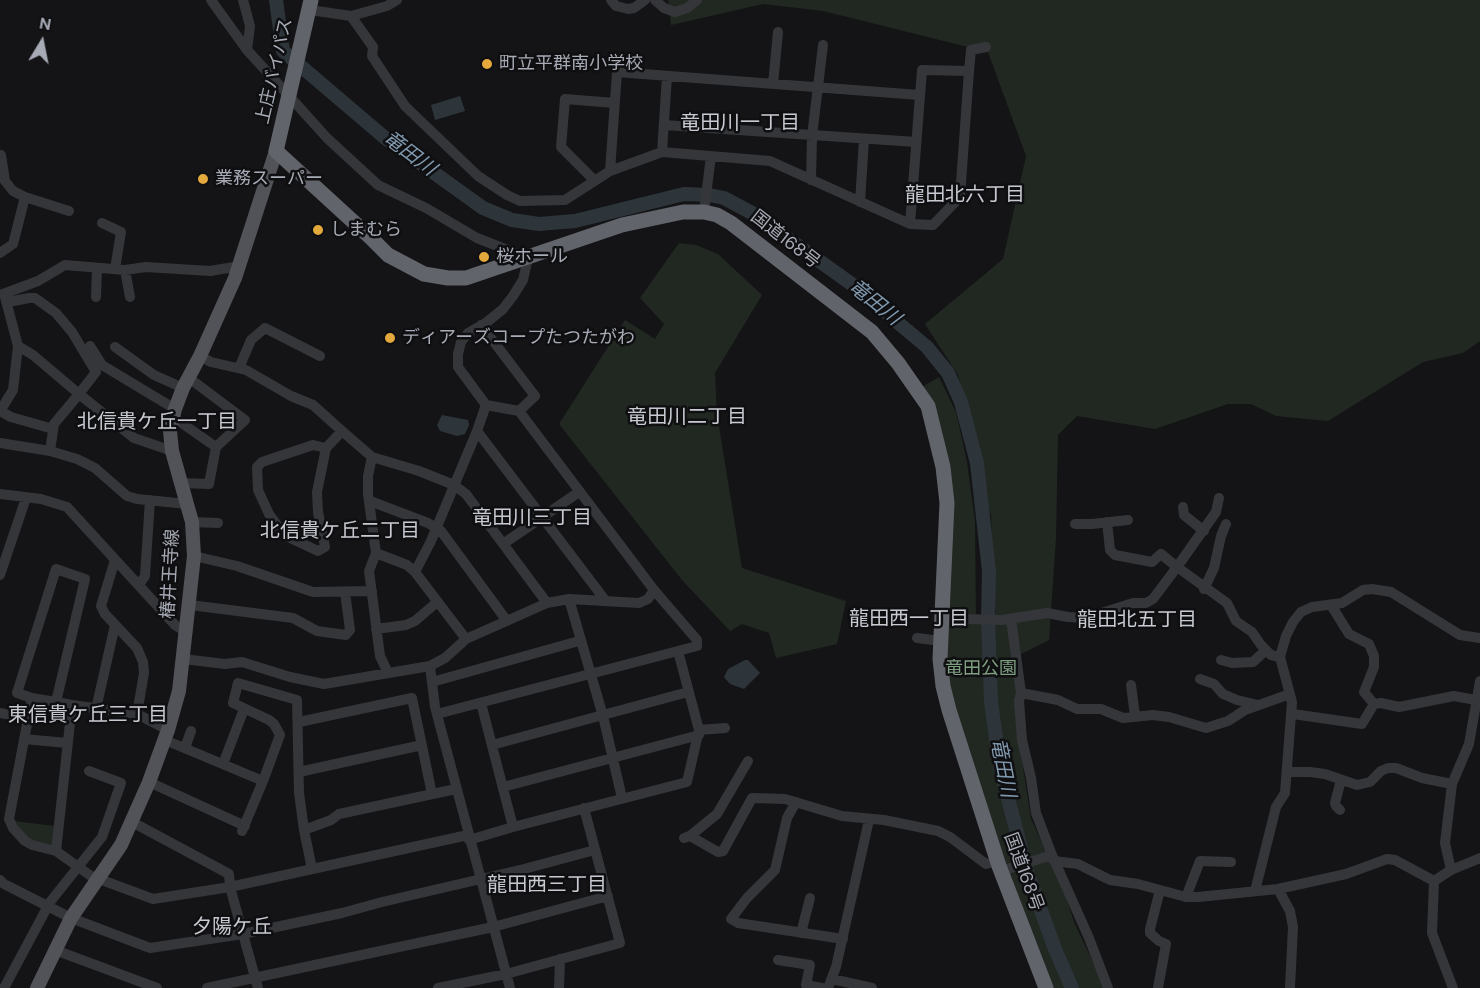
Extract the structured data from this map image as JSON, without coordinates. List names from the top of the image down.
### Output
{
  "streets": {
    "highway": ["上庄バイパス", "国道168号"],
    "main road": ["椿井王寺線"]
  },
  "crossings": [
    ["上庄バイパス", "国道168号"],
    ["上庄バイパス", "椿井王寺線"],
    ["国道168号", "椿井王寺線"]
  ],
  "districts": [
    "竜田川一丁目",
    "龍田北六丁目",
    "竜田川二丁目",
    "北信貴ケ丘一丁目",
    "竜田川三丁目",
    "北信貴ケ丘二丁目",
    "龍田西一丁目",
    "龍田北五丁目",
    "東信貴ケ丘三丁目",
    "龍田西三丁目",
    "夕陽ケ丘"
  ],
  "water": ["竜田川"],
  "parks": ["竜田公園"],
  "places": [
    "町立平群南小学校",
    "業務スーパー",
    "しまむら",
    "桜ホール",
    "ディアーズコープたつたがわ"
  ],
  "north": "top"
}
